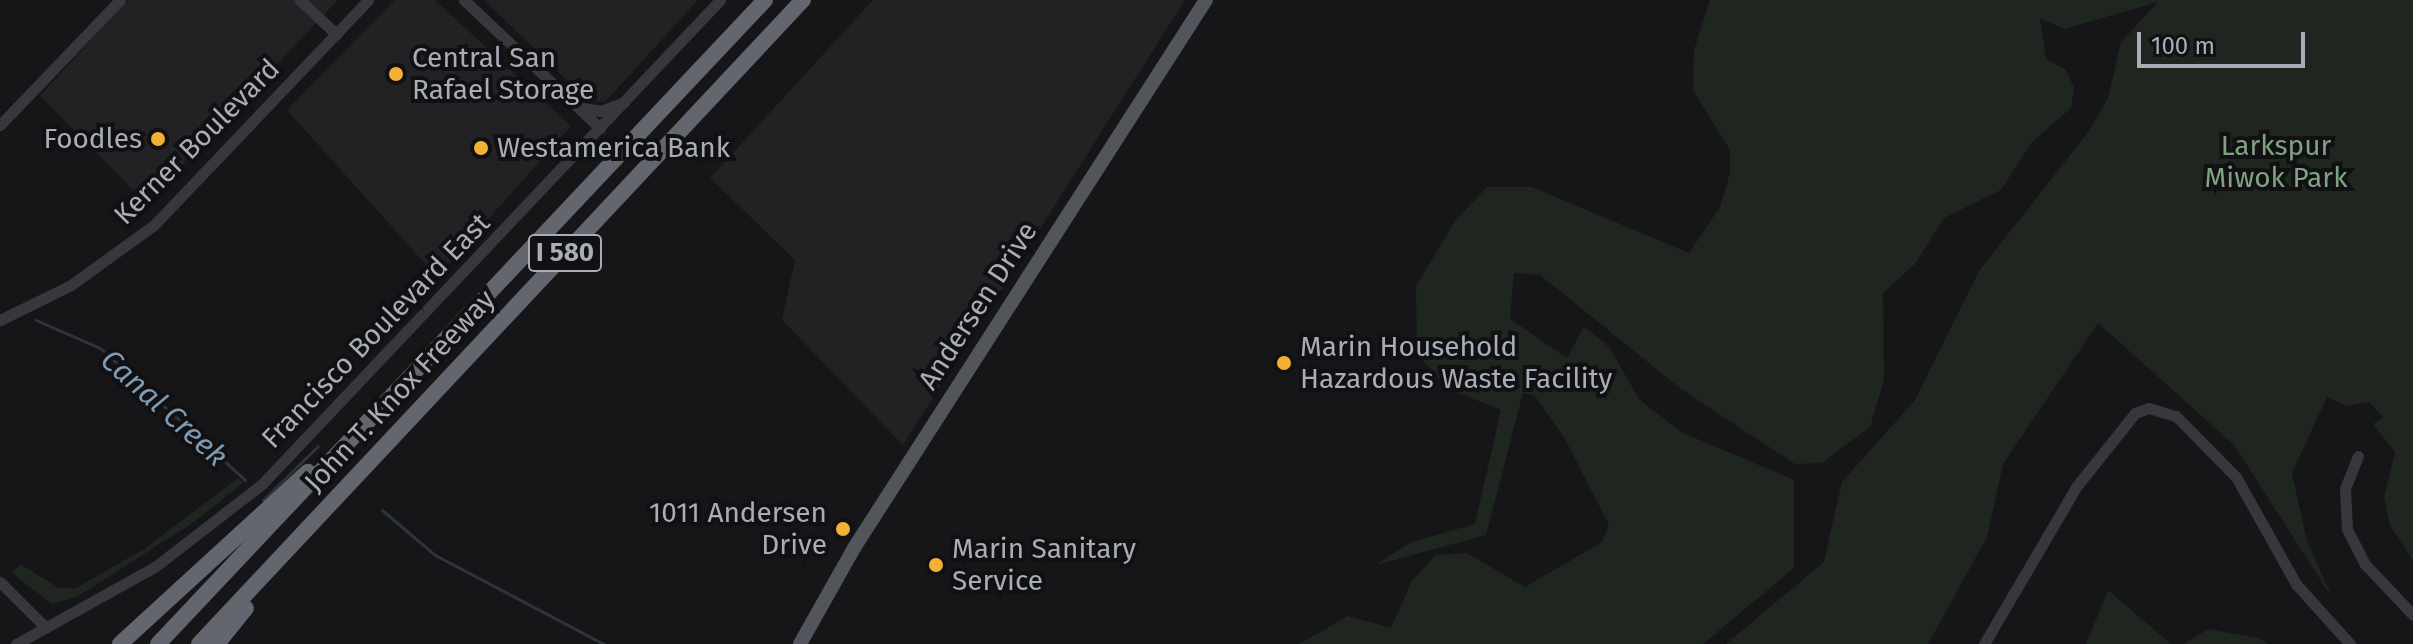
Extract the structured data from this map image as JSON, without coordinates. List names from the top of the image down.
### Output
{
  "streets": {
    "highway": ["I 580", "John T. Knox Freeway"],
    "main road": ["Andersen Drive"],
    "street": ["Kerner Boulevard", "Francisco Boulevard East"]
  },
  "water": ["Canal Creek"],
  "parks": ["Larkspur Miwok Park"],
  "places": [
    "Central San Rafael Storage",
    "Foodles",
    "Westamerica Bank",
    "Marin Household Hazardous Waste Facility",
    "1011 Andersen Drive",
    "Marin Sanitary Service"
  ],
  "scale_bar": "100 m"
}
